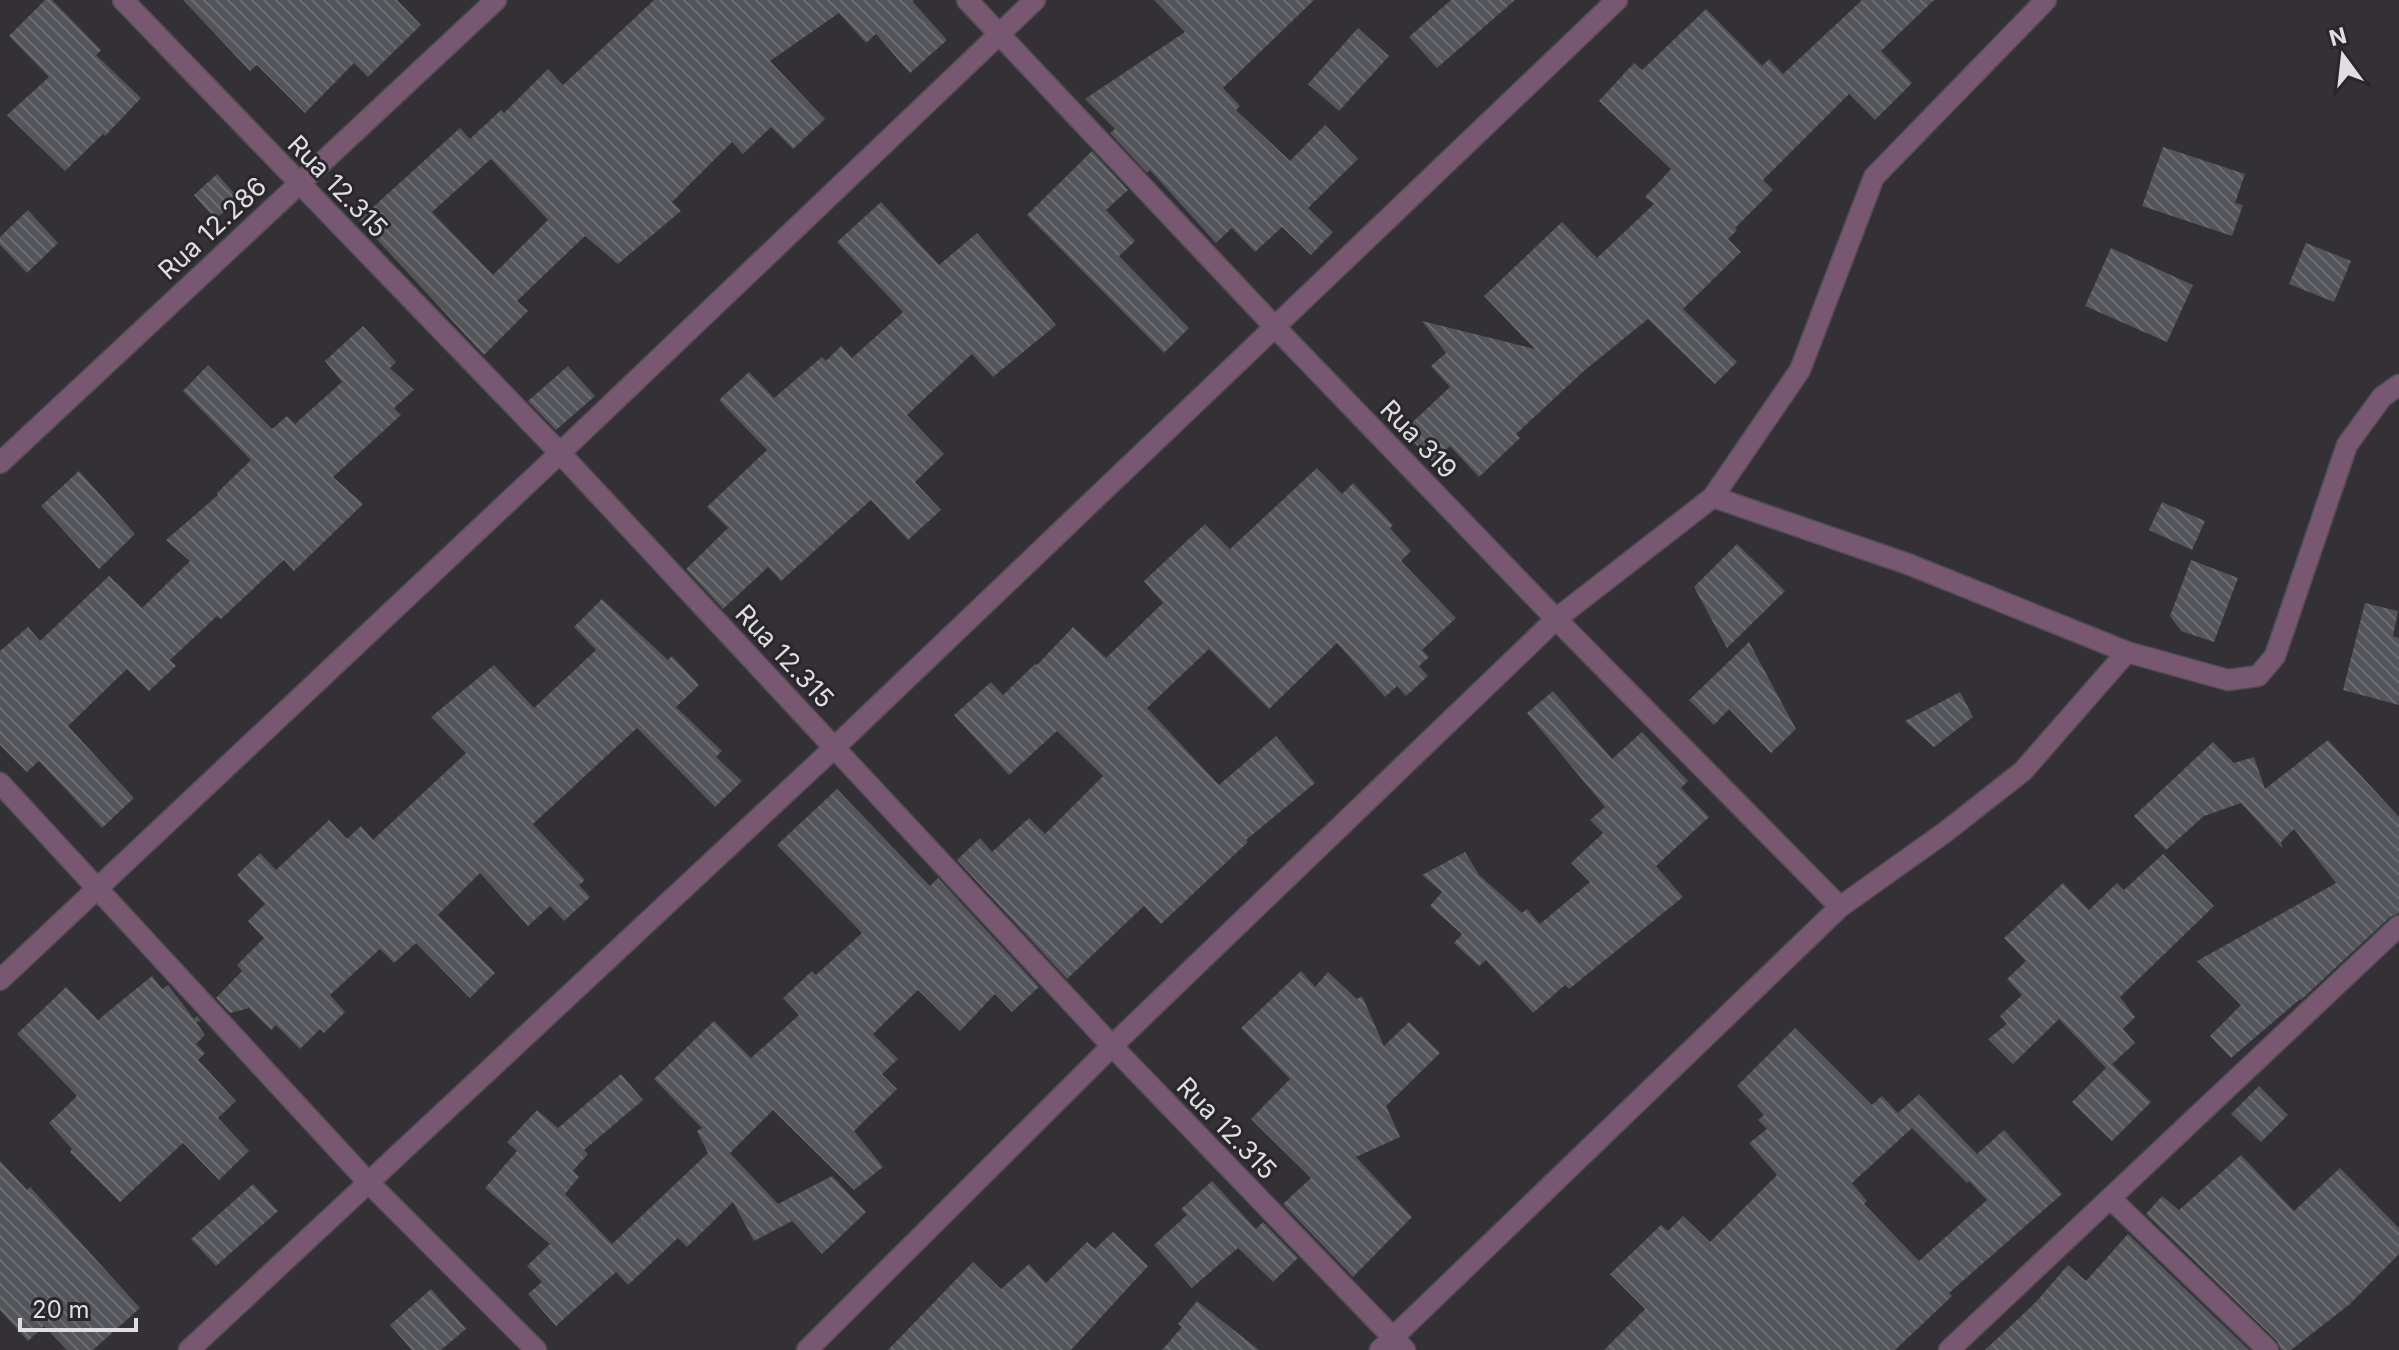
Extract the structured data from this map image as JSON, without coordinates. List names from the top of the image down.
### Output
{
  "streets": {
    "street": ["Rua 12.315", "Rua 12.286", "Rua 319"]
  },
  "crossings": [
    ["Rua 12.315", "Rua 12.286"]
  ],
  "scale_bar": "20 m",
  "north": "top"
}
